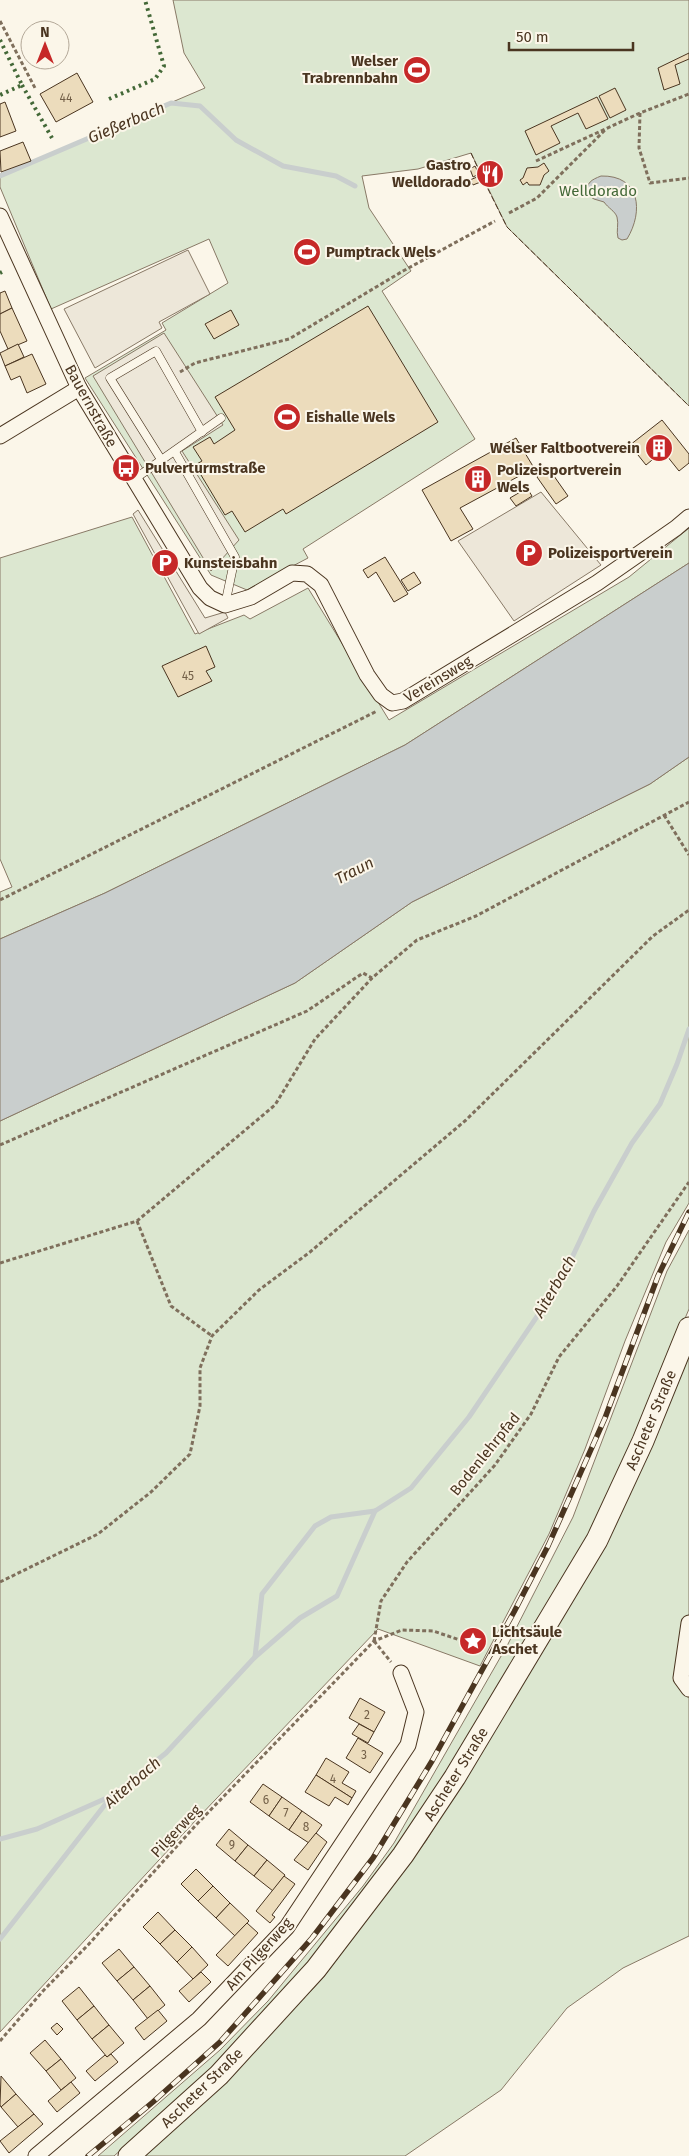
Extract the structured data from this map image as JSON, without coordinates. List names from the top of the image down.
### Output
{
  "streets": {
    "main road": ["Ascheter Straße"],
    "street": ["Bauernstraße", "Vereinsweg", "Am Pilgerweg"],
    "path": ["Bodenlehrpfad", "Pilgerweg"]
  },
  "crossings": [
    ["Bauernstraße", "Vereinsweg"],
    ["Bodenlehrpfad", "Pilgerweg"]
  ],
  "water": ["Gießerbach", "Traun", "Aiterbach"],
  "parks": ["Welldorado"],
  "places": {
    "sports": ["Welser Trabrennbahn", "Pumptrack Wels", "Eishalle Wels"],
    "restaurant": ["Gastro Welldorado"],
    "building": ["Welser Faltbootverein", "Polizeisportverein Wels"],
    "bus stop": ["Pulverturmstraße"],
    "parking": ["Polizeisportverein", "Kunsteisbahn"],
    "place": ["Lichtsäule Aschet"]
  },
  "house_numbers": [
    "44",
    "45",
    "2",
    "3",
    "4",
    "6",
    "7",
    "8",
    "9"
  ],
  "scale_bar": "50 m",
  "north": "top"
}
